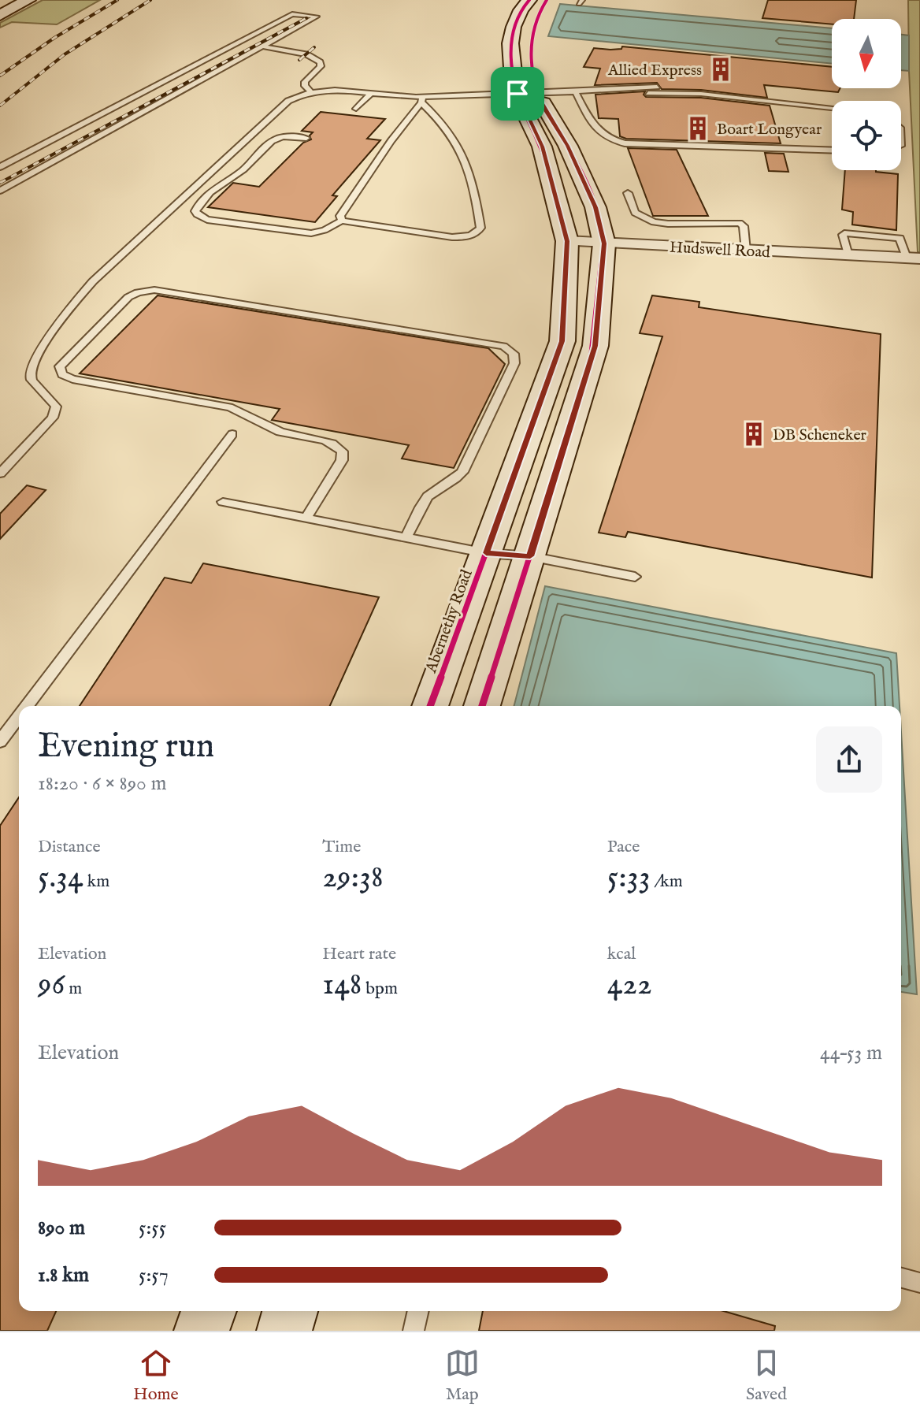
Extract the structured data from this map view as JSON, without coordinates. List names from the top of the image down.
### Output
{
  "streets": {
    "main road": ["Abernethy Road"],
    "street": ["Hudswell Road"]
  },
  "crossings": [
    ["Hudswell Road", "Abernethy Road"]
  ],
  "places": {
    "building": ["Allied Express", "Boart Longyear", "DB Scheneker"]
  },
  "north": "bottom",
  "page": {
    "heading": ["Evening run", "18:20 · 6 × 890 m"],
    "stats": [
      ["Distance", "5.34 km"],
      ["Time", "29:38"],
      ["Pace", "5:33 /km"],
      ["Elevation", "96 m"],
      ["Heart rate", "148 bpm"],
      ["kcal", "422"]
    ],
    "chart": ["Elevation", "44–53 m"],
    "list": [
      {
        "name": "890 m",
        "note": "5:55"
      },
      {
        "name": "1.8 km",
        "note": "5:57"
      }
    ],
    "tabs": ["Home", "Map", "Saved"]
  }
}
